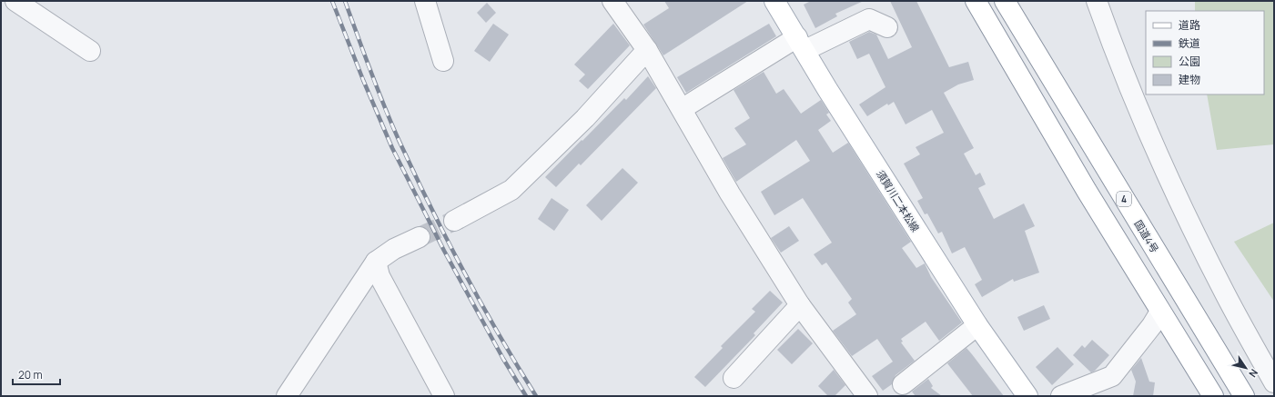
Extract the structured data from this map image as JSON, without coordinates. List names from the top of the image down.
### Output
{
  "streets": {
    "main road": ["4", "須賀川二本松線", "国道4号"]
  },
  "legend": [
    "道路",
    "鉄道",
    "公園",
    "建物"
  ],
  "scale_bar": "20 m",
  "north": "bottom right"
}
